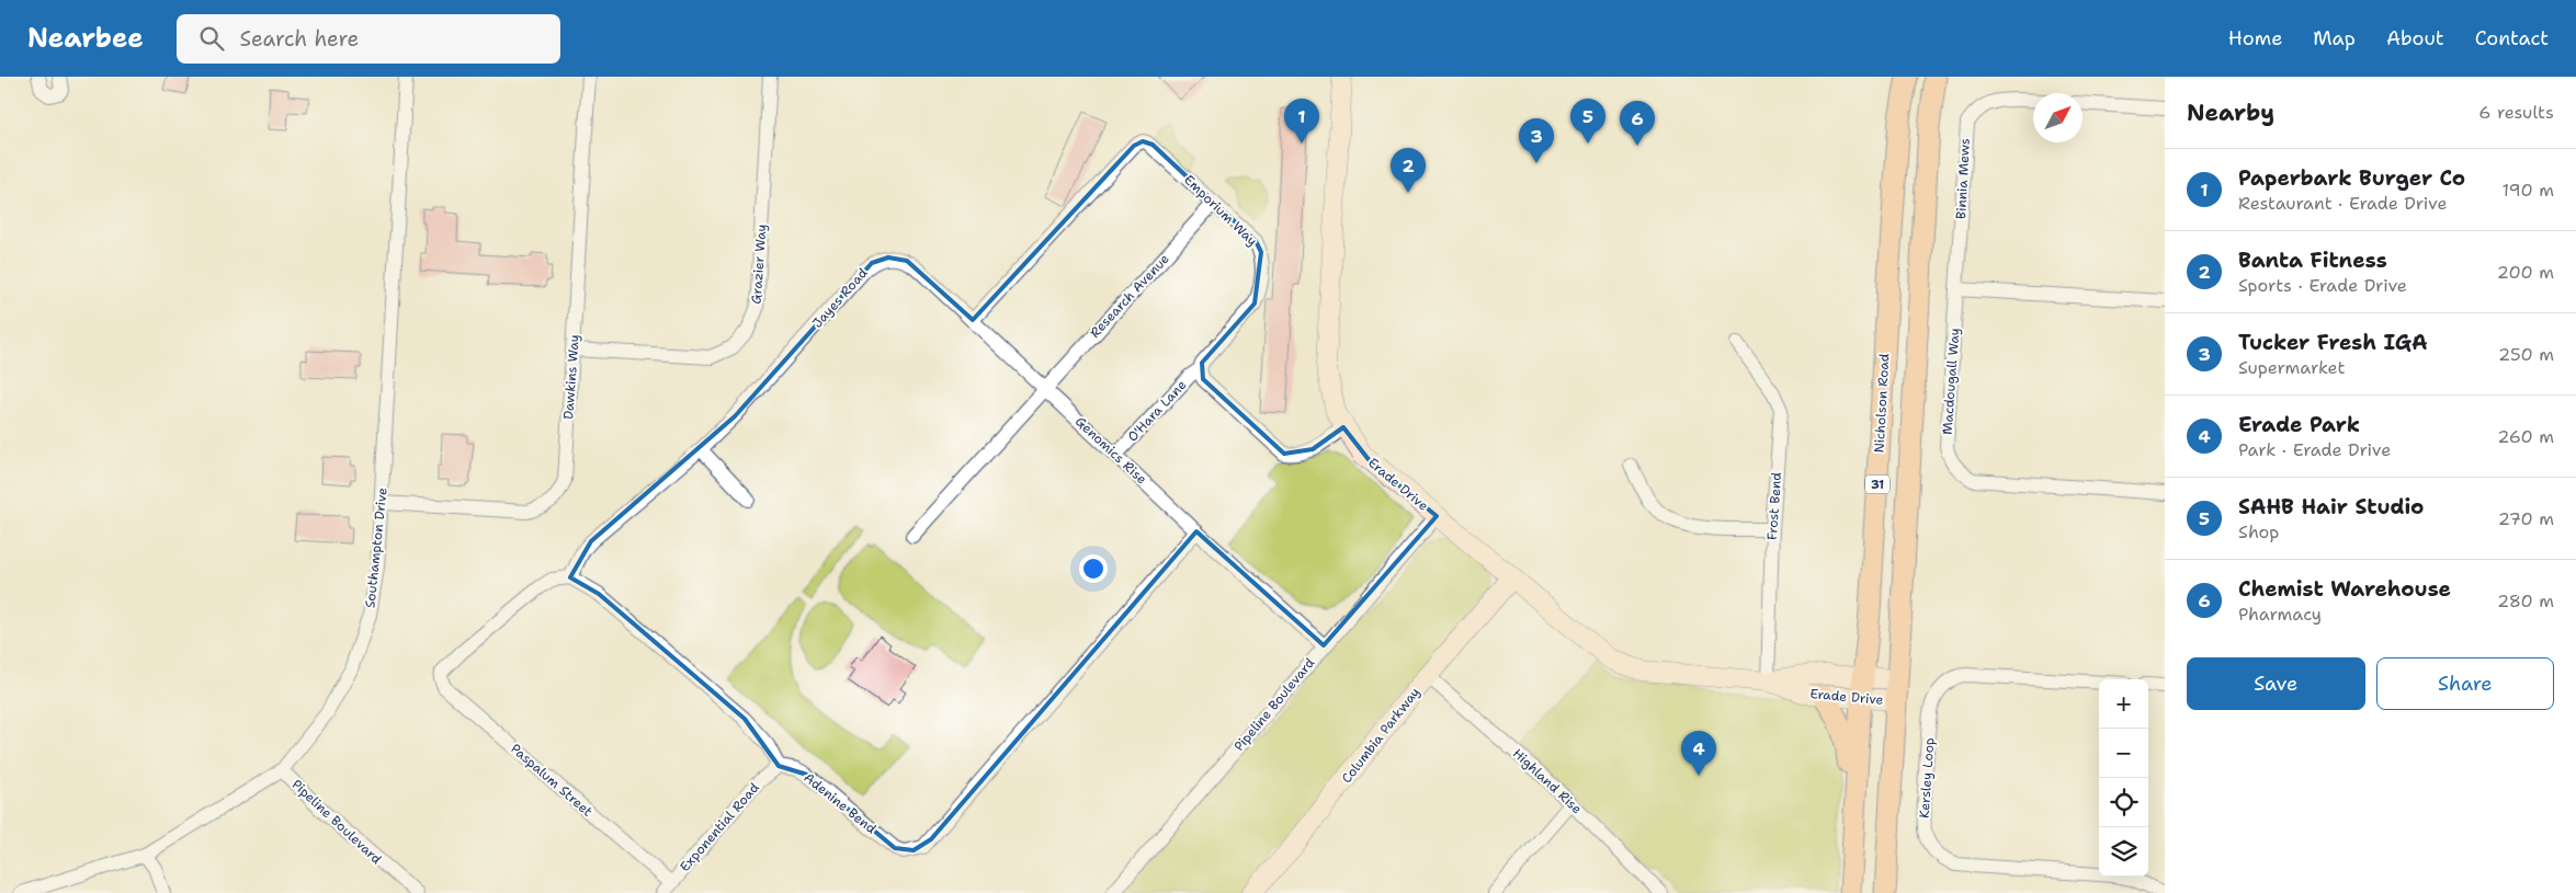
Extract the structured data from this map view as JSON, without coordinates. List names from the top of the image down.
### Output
{
  "streets": {
    "main road": ["Nicholson Road", "31"],
    "street": [
      "Binnia Mews",
      "Emporium Way",
      "Grazier Way",
      "Research Avenue",
      "Jayes Road",
      "Dawkins Way",
      "Macdougall Way",
      "O'Hara Lane",
      "Genomics Rise",
      "Erade Drive",
      "Frost Bend",
      "Southampton Drive",
      "Pipeline Boulevard",
      "Columbia Parkway",
      "Kersley Loop",
      "Paspalum Street",
      "Highland Rise",
      "Adenine Bend",
      "Exponential Road"
    ]
  },
  "crossings": [
    ["Binnia Mews", "Macdougall Way"],
    ["Emporium Way", "Research Avenue"],
    ["Emporium Way", "Jayes Road"],
    ["Emporium Way", "O'Hara Lane"],
    ["Grazier Way", "Dawkins Way"],
    ["Research Avenue", "Jayes Road"],
    ["Research Avenue", "Genomics Rise"],
    ["Jayes Road", "Genomics Rise"],
    ["Jayes Road", "Paspalum Street"],
    ["Dawkins Way", "Southampton Drive"],
    ["Nicholson Road", "Erade Drive"],
    ["O'Hara Lane", "Genomics Rise"],
    ["Genomics Rise", "Pipeline Boulevard"],
    ["Genomics Rise", "Adenine Bend"],
    ["Erade Drive", "31"],
    ["Erade Drive", "Frost Bend"],
    ["Erade Drive", "Pipeline Boulevard"],
    ["Erade Drive", "Columbia Parkway"],
    ["Southampton Drive", "Pipeline Boulevard"],
    ["Columbia Parkway", "Highland Rise"],
    ["Paspalum Street", "Exponential Road"],
    ["Adenine Bend", "Exponential Road"]
  ],
  "north": "top right",
  "page": {
    "header": "Nearbee",
    "search": "Search here",
    "nav": [
      "Home",
      "Map",
      "About",
      "Contact"
    ],
    "heading": ["Nearby", "6 results"],
    "pins": [
      "1",
      "5",
      "6",
      "3",
      "2",
      "4"
    ],
    "list": [
      {
        "mark": "1",
        "name": "Paperbark Burger Co",
        "note": "Restaurant · Erade Drive",
        "value": "190 m"
      },
      {
        "mark": "2",
        "name": "Banta Fitness",
        "note": "Sports · Erade Drive",
        "value": "200 m"
      },
      {
        "mark": "3",
        "name": "Tucker Fresh IGA",
        "note": "Supermarket",
        "value": "250 m"
      },
      {
        "mark": "4",
        "name": "Erade Park",
        "note": "Park · Erade Drive",
        "value": "260 m"
      },
      {
        "mark": "5",
        "name": "SAHB Hair Studio",
        "note": "Shop",
        "value": "270 m"
      },
      {
        "mark": "6",
        "name": "Chemist Warehouse",
        "note": "Pharmacy",
        "value": "280 m"
      }
    ],
    "buttons": ["Save", "Share"],
    "map_buttons": ["+", "−"]
  }
}
